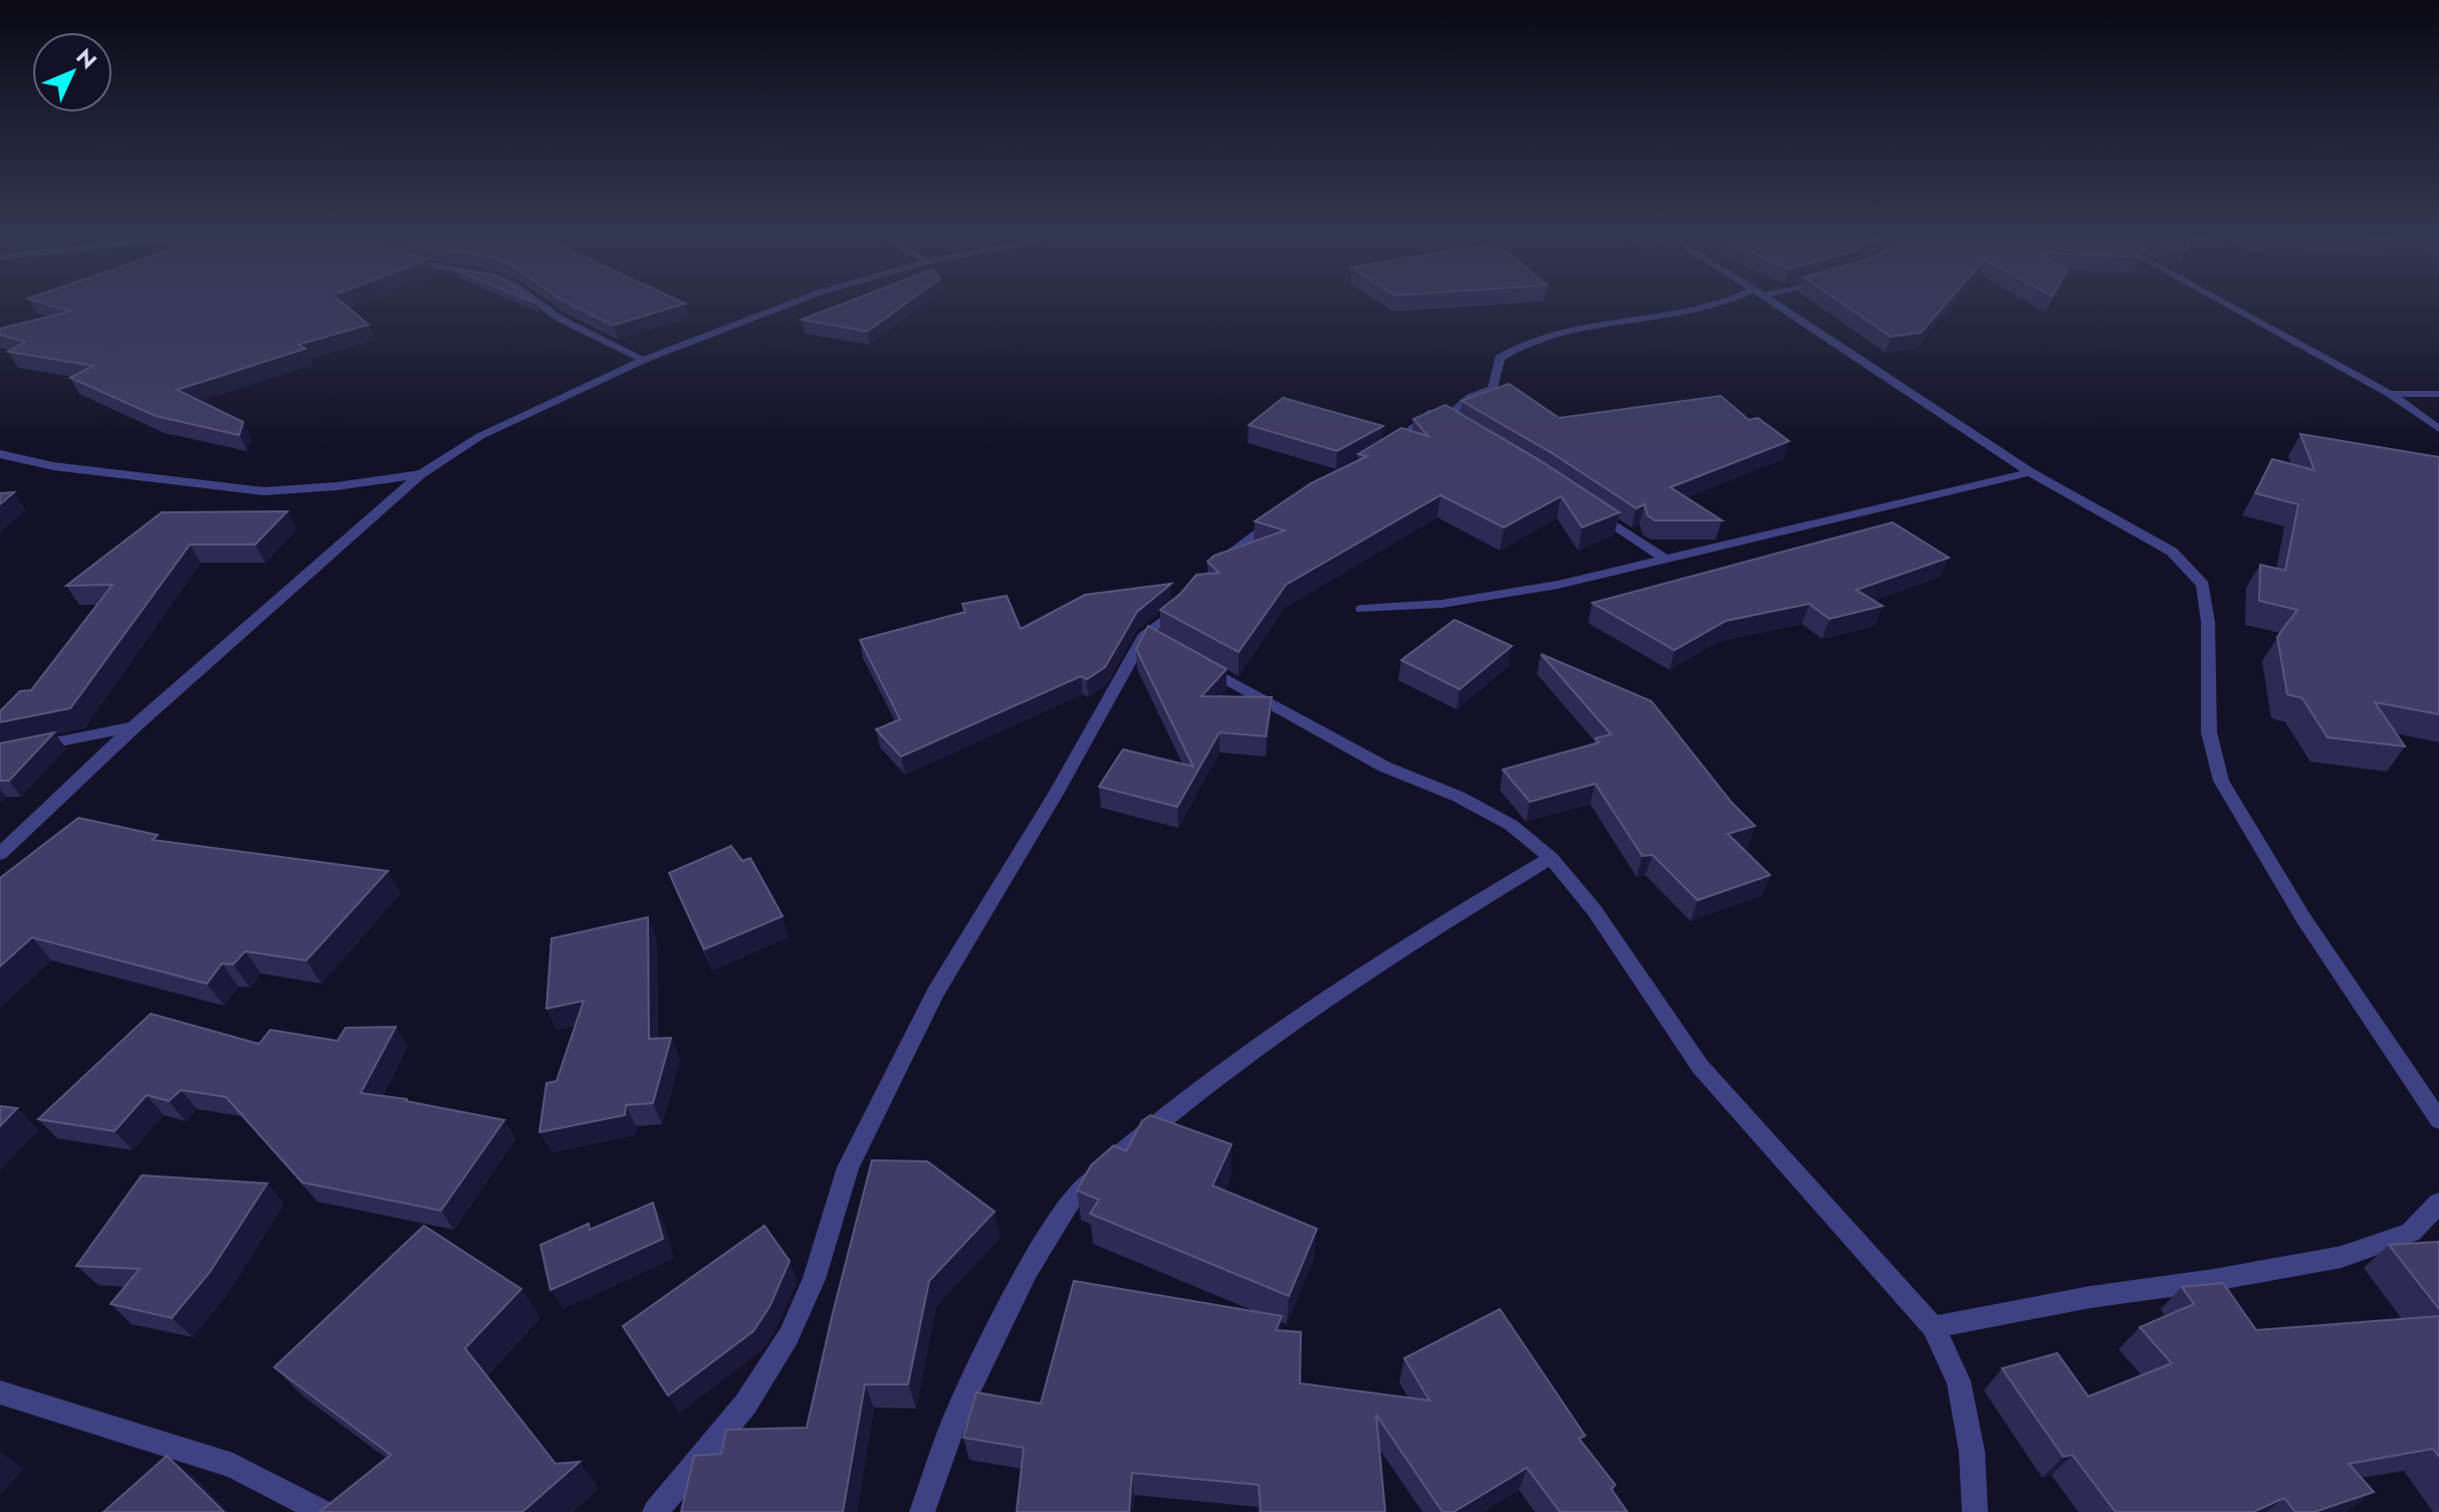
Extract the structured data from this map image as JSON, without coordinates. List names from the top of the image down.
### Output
{
  "north": "top right"
}
